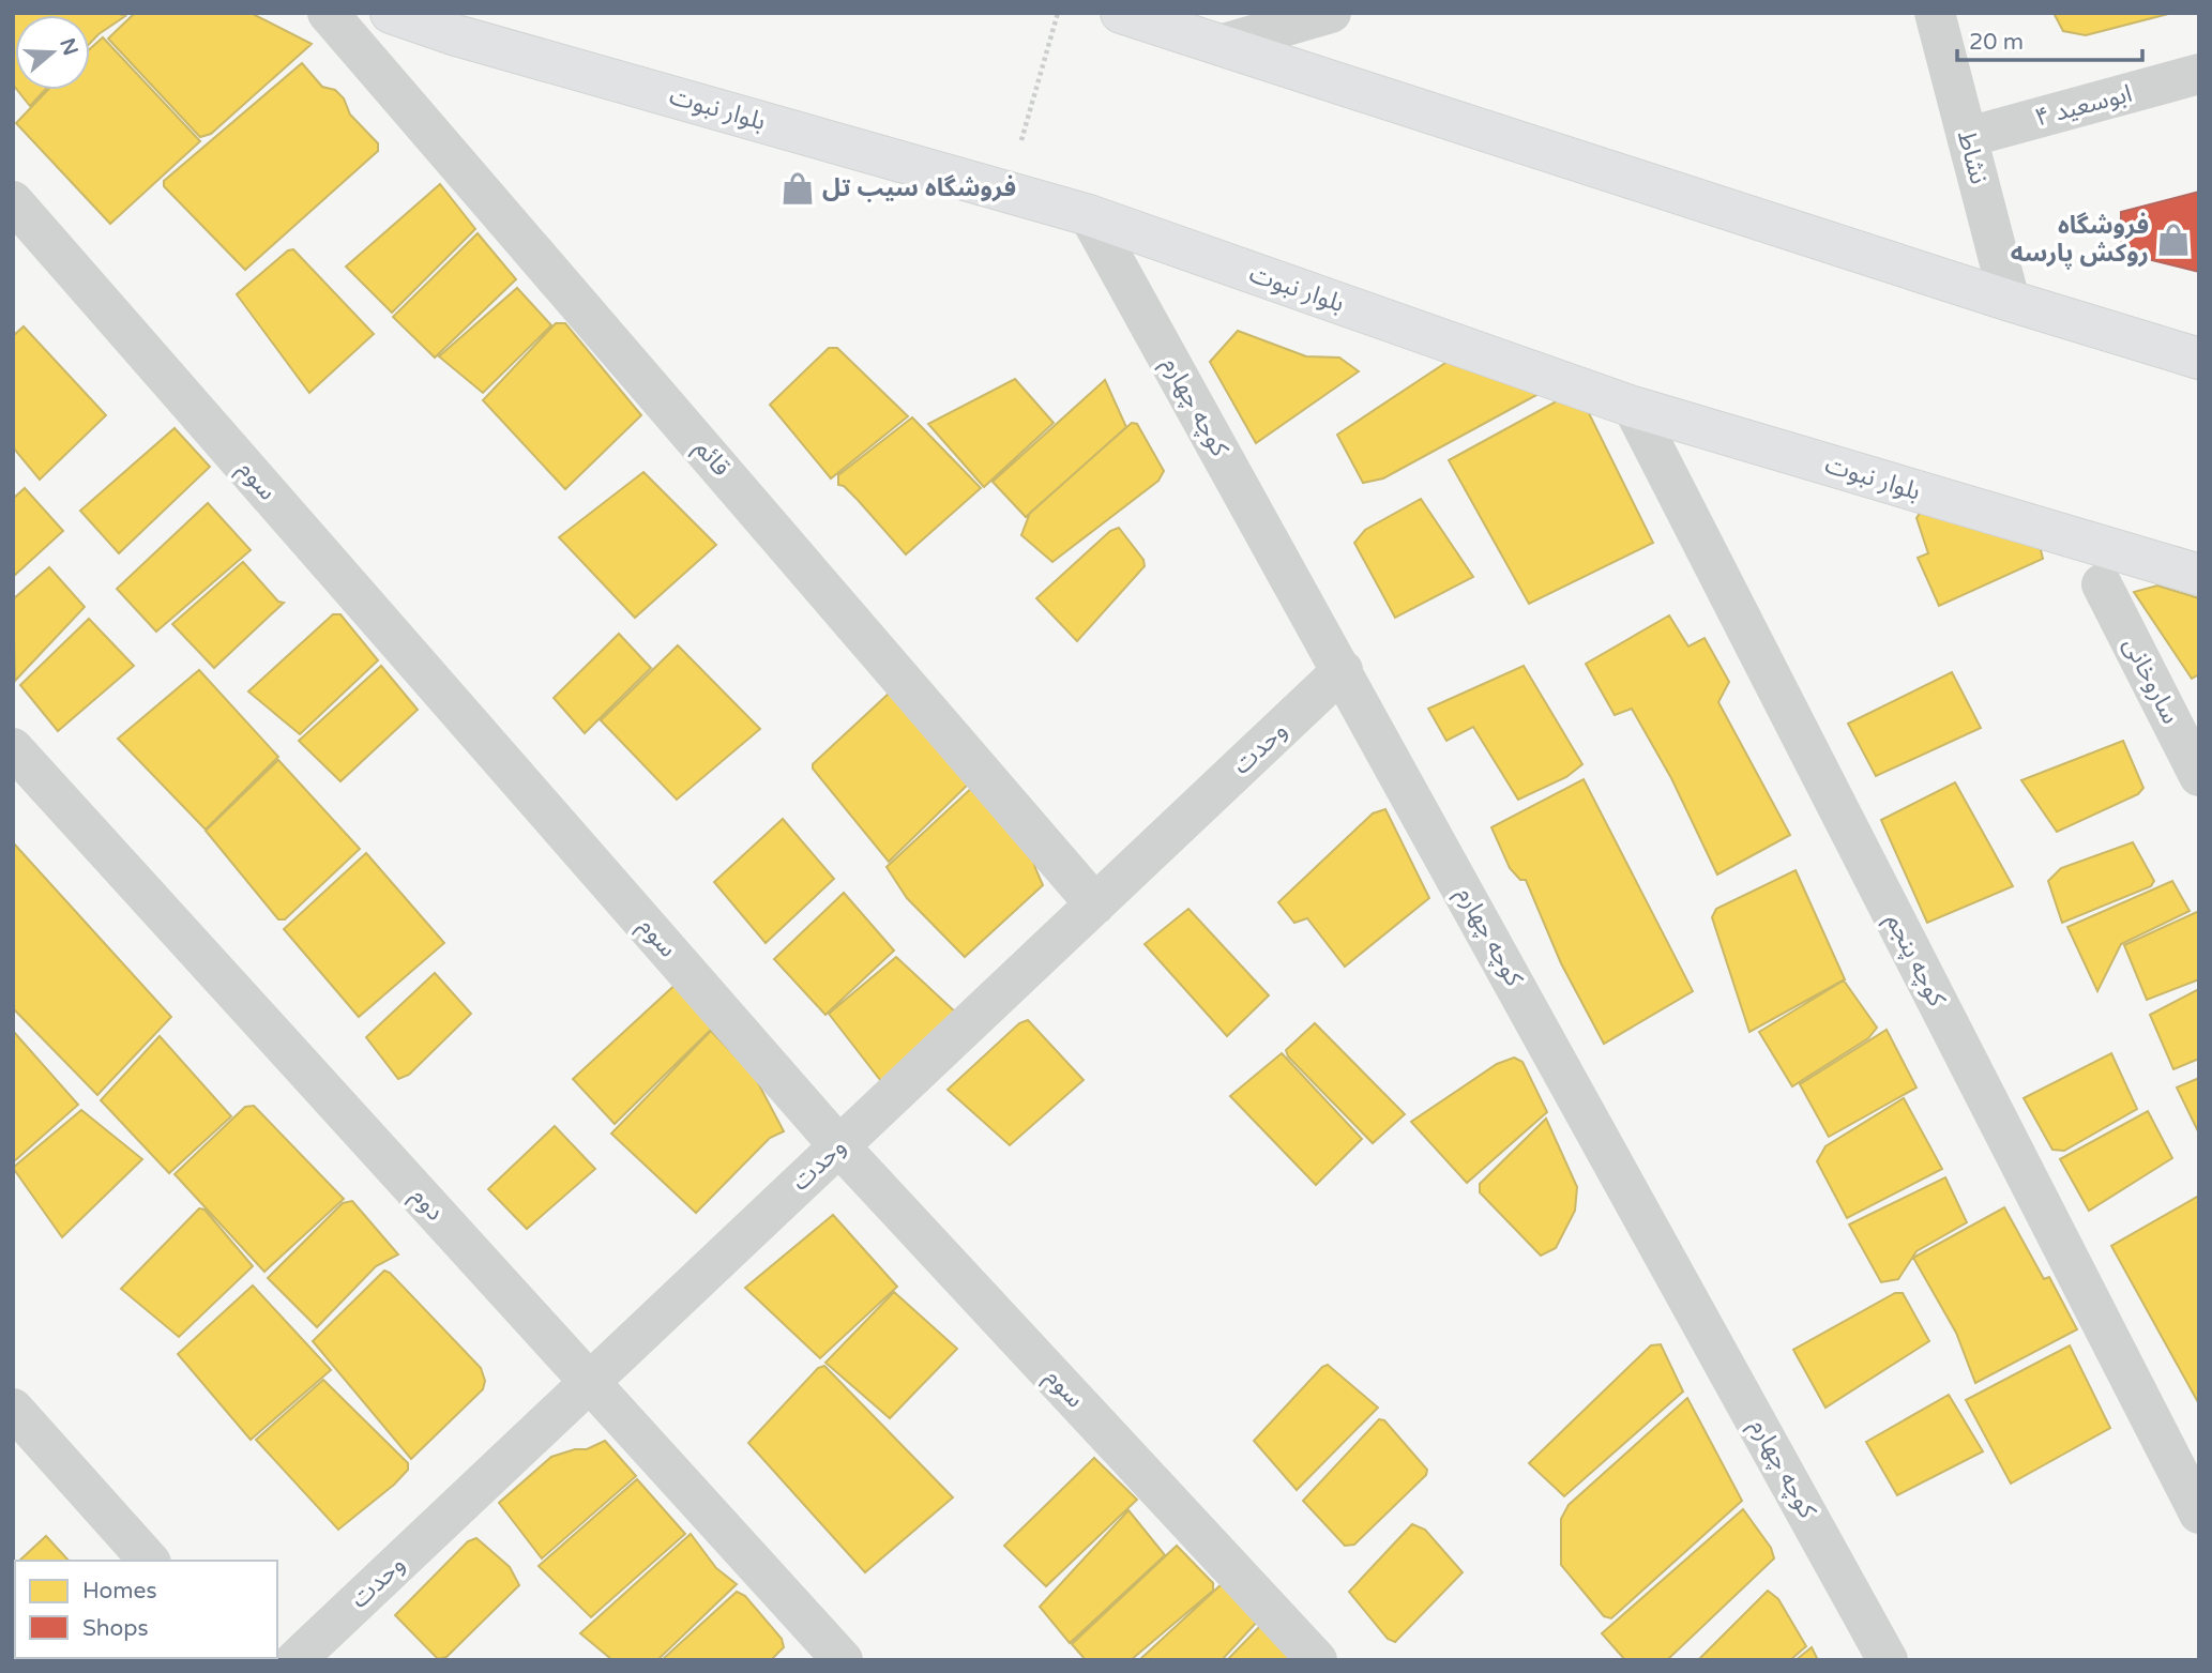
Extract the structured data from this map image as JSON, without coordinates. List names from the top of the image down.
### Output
{
  "streets": {
    "main road": ["بلوار نبوت"],
    "street": [
      "ابوسعید ۴",
      "نشاط",
      "کوچه چهارم",
      "قائم",
      "سوم",
      "ساروخانی",
      "وحدت",
      "کوچه پنجم",
      "دوم"
    ]
  },
  "crossings": [
    ["ابوسعید ۴", "نشاط"],
    ["بلوار نبوت", "کوچه چهارم"],
    ["بلوار نبوت", "کوچه پنجم"],
    ["کوچه چهارم", "وحدت"],
    ["قائم", "وحدت"],
    ["سوم", "وحدت"],
    ["وحدت", "دوم"]
  ],
  "places": {
    "shop": ["فروشگاه سیب تل", "فروشگاه روکش پارسه"]
  },
  "legend": ["Homes", "Shops"],
  "scale_bar": "20 m",
  "north": "right"
}
